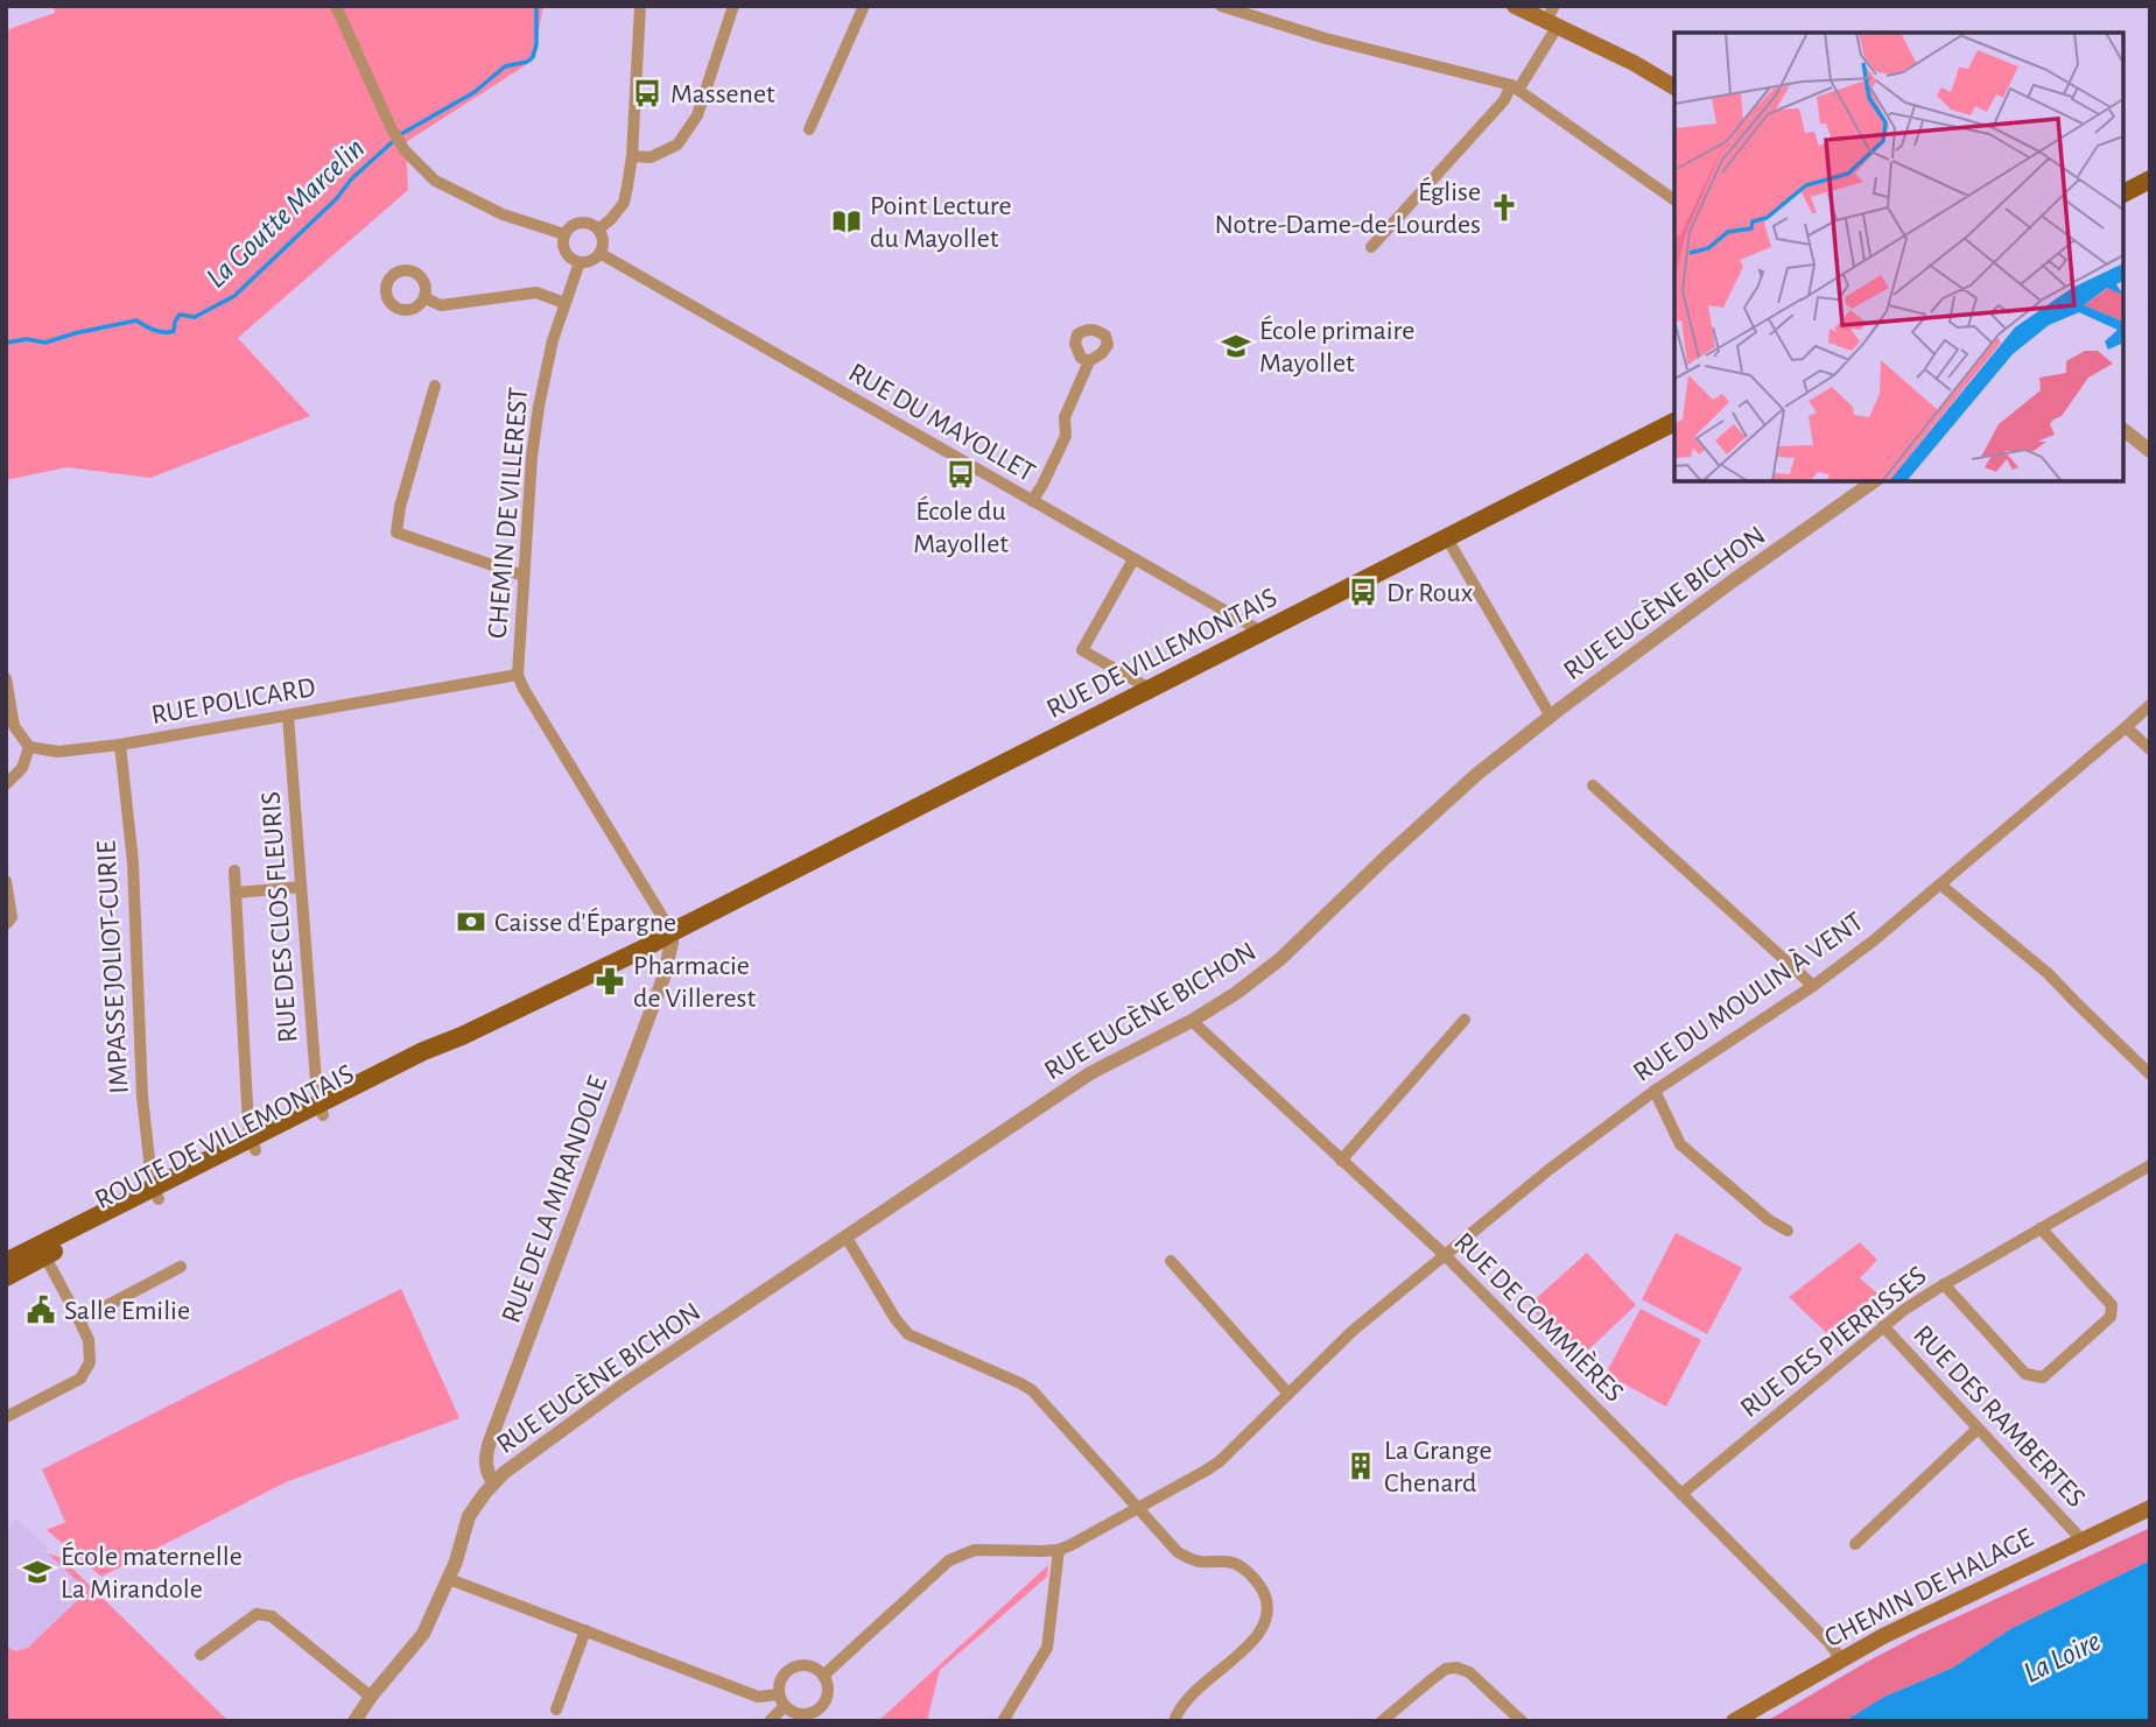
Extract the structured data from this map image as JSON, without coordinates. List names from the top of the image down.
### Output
{
  "streets": {
    "main road": ["RUE DE VILLEMONTAIS", "ROUTE DE VILLEMONTAIS", "CHEMIN DE HALAGE"],
    "street": [
      "RUE DU MAYOLLET",
      "CHEMIN DE VILLEREST",
      "RUE EUGÈNE BICHON",
      "RUE POLICARD",
      "RUE DES CLOS FLEURIS",
      "IMPASSE JOLIOT-CURIE",
      "RUE DU MOULIN À VENT",
      "RUE DE LA MIRANDOLE",
      "RUE DE COMMIÈRES",
      "RUE DES PIERRISSES",
      "RUE DES RAMBERTES"
    ]
  },
  "crossings": [
    ["RUE DU MAYOLLET", "CHEMIN DE VILLEREST"],
    ["RUE DU MAYOLLET", "RUE DE VILLEMONTAIS"],
    ["CHEMIN DE VILLEREST", "RUE POLICARD"],
    ["RUE EUGÈNE BICHON", "RUE DE LA MIRANDOLE"],
    ["RUE EUGÈNE BICHON", "RUE DE COMMIÈRES"],
    ["RUE DE VILLEMONTAIS", "ROUTE DE VILLEMONTAIS"],
    ["RUE DE VILLEMONTAIS", "RUE DE LA MIRANDOLE"],
    ["RUE POLICARD", "RUE DES CLOS FLEURIS"],
    ["RUE POLICARD", "IMPASSE JOLIOT-CURIE"],
    ["RUE DES CLOS FLEURIS", "ROUTE DE VILLEMONTAIS"],
    ["IMPASSE JOLIOT-CURIE", "ROUTE DE VILLEMONTAIS"],
    ["RUE DU MOULIN À VENT", "RUE DE COMMIÈRES"],
    ["ROUTE DE VILLEMONTAIS", "RUE DE LA MIRANDOLE"],
    ["RUE DE COMMIÈRES", "RUE DES PIERRISSES"],
    ["RUE DE COMMIÈRES", "CHEMIN DE HALAGE"],
    ["RUE DES PIERRISSES", "RUE DES RAMBERTES"],
    ["RUE DES RAMBERTES", "CHEMIN DE HALAGE"]
  ],
  "water": ["La Goutte Marcelin", "La Loire"],
  "places": {
    "bus stop": ["Massenet", "École du Mayollet", "Dr Roux"],
    "church": ["Église Notre-Dame-de-Lourdes"],
    "library": ["Point Lecture du Mayollet"],
    "school or university": ["École primaire Mayollet", "École maternelle La Mirandole"],
    "bank": ["Caisse d'Épargne"],
    "pharmacy": ["Pharmacie de Villerest"],
    "public building": ["Salle Emilie"],
    "building": ["La Grange Chenard"]
  }
}
